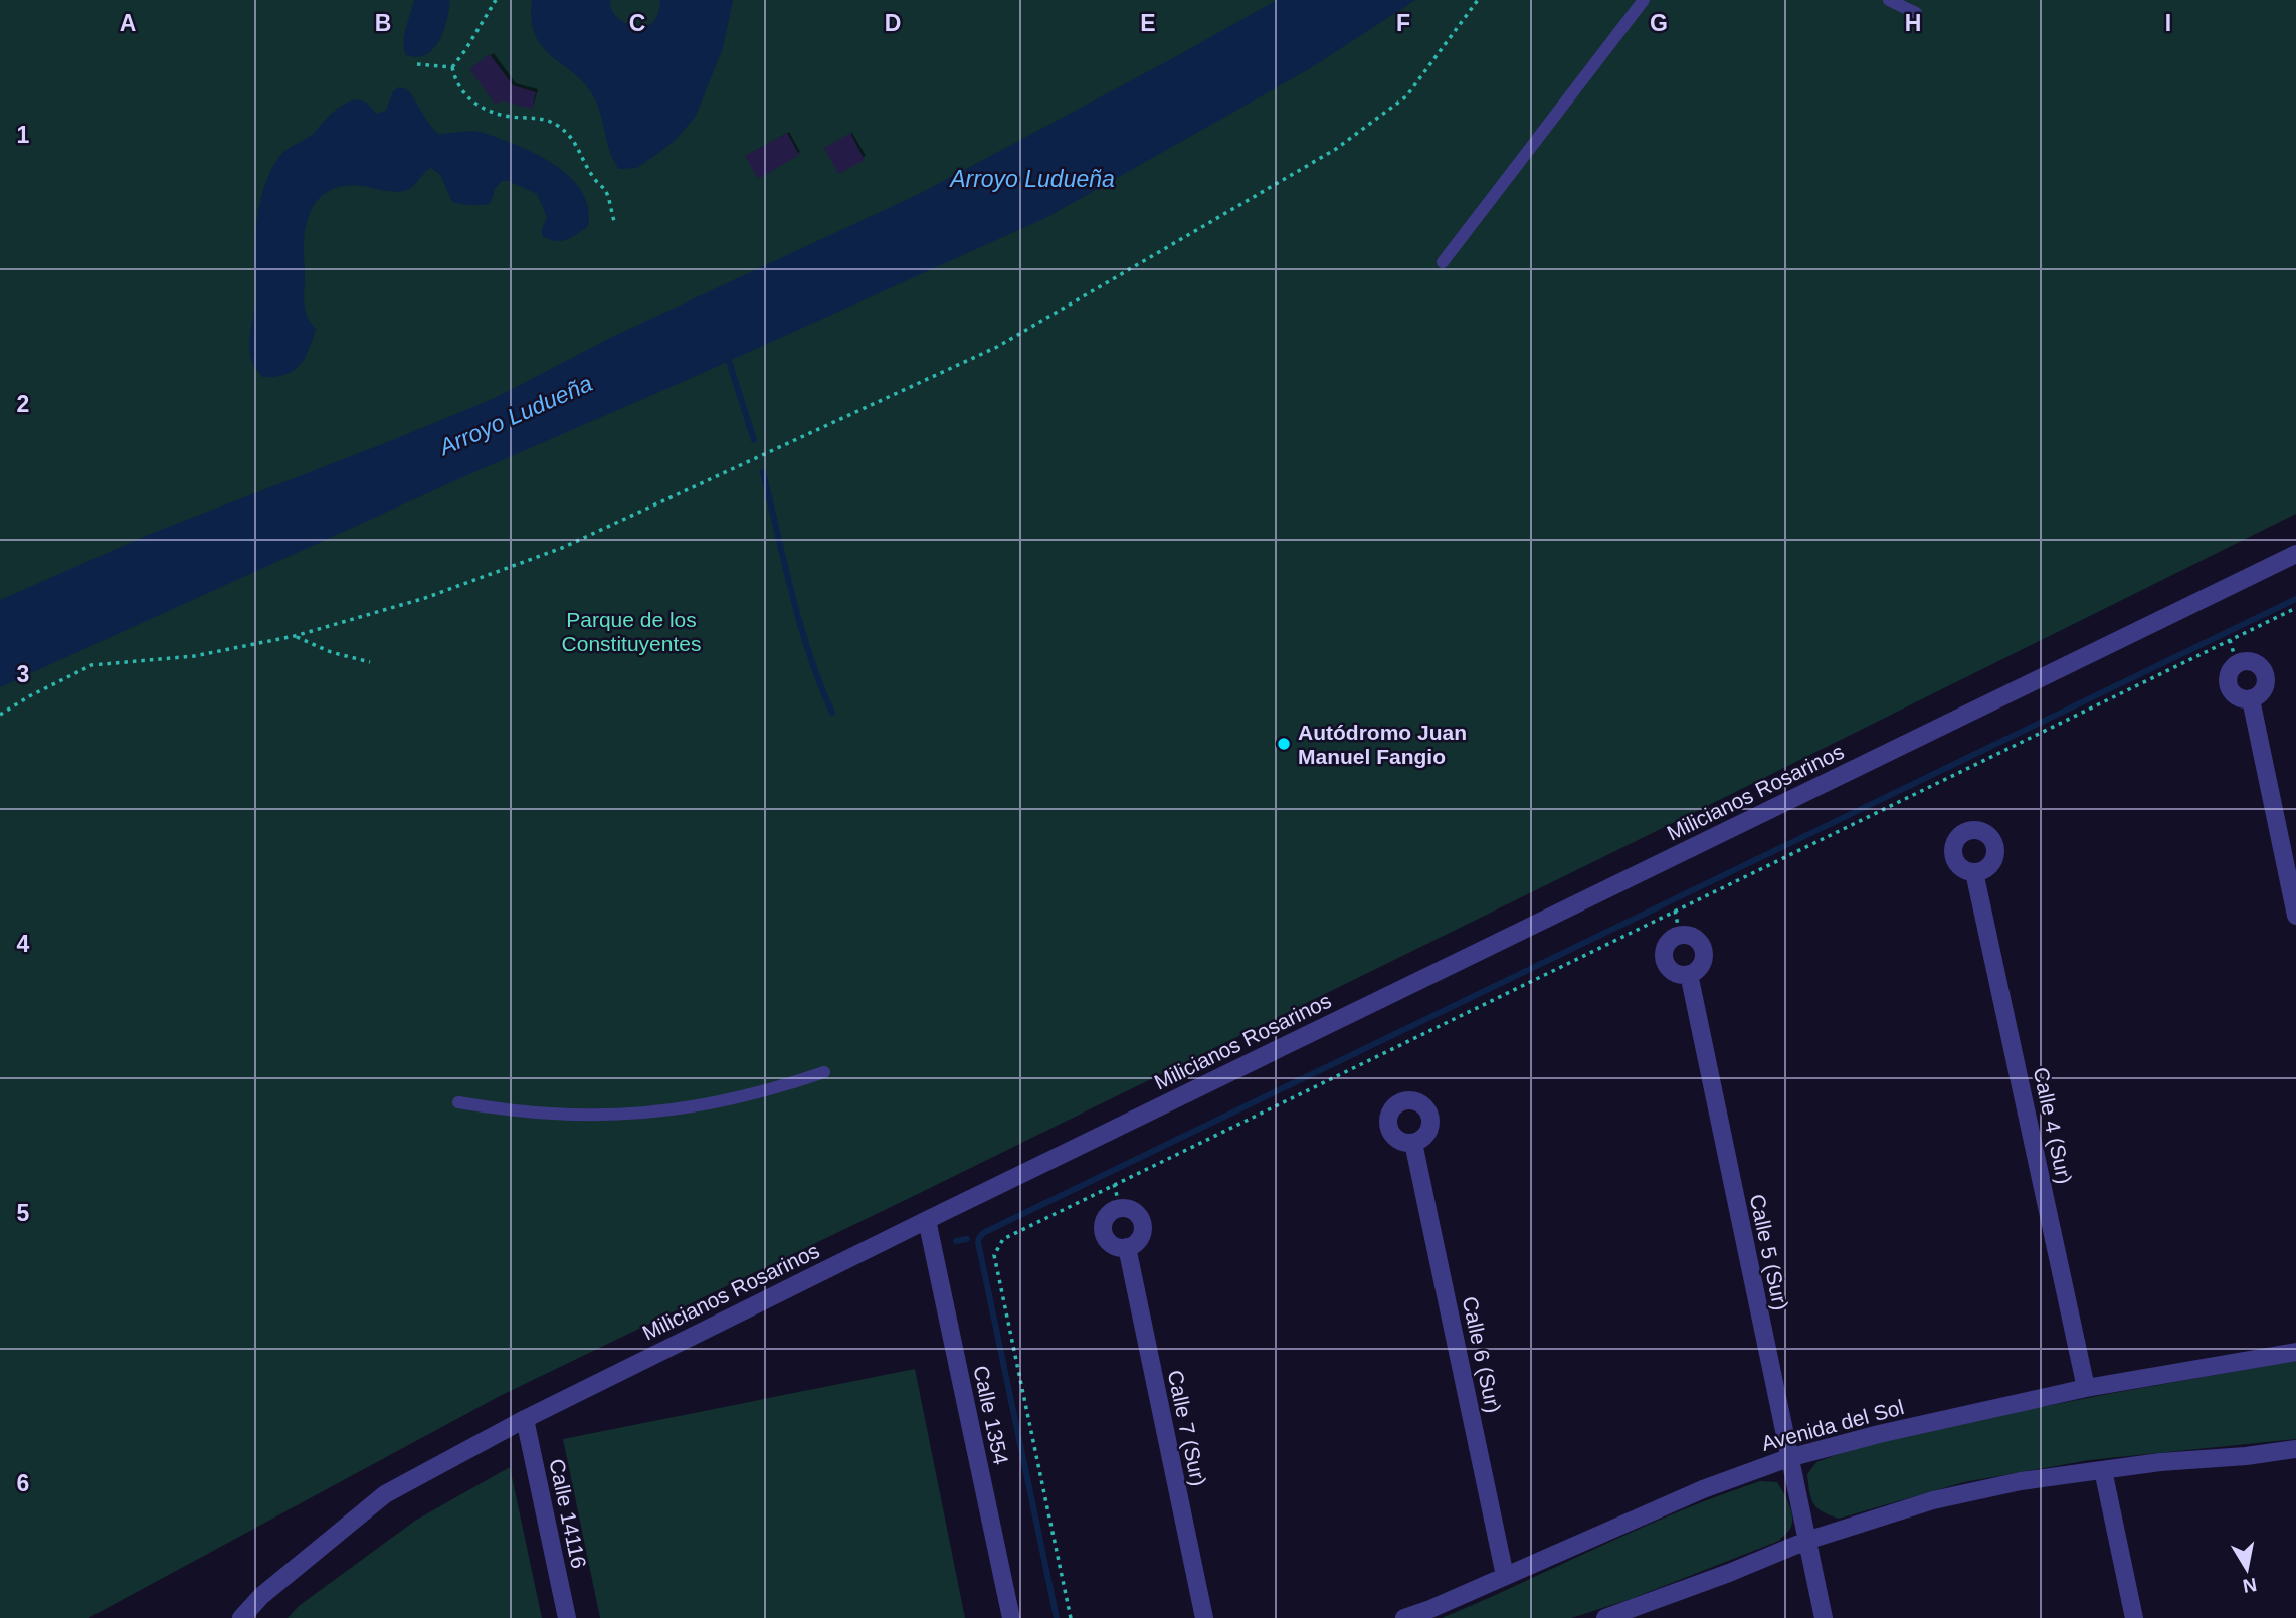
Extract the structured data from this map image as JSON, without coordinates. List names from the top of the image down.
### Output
{
  "streets": {
    "street": [
      "Milicianos Rosarinos",
      "Calle 4 (Sur)",
      "Calle 5 (Sur)",
      "Calle 6 (Sur)",
      "Calle 1354",
      "Avenida del Sol",
      "Calle 7 (Sur)",
      "Calle 14116"
    ]
  },
  "crossings": [
    ["Milicianos Rosarinos", "Calle 1354"],
    ["Milicianos Rosarinos", "Calle 14116"],
    ["Calle 4 (Sur)", "Avenida del Sol"],
    ["Calle 5 (Sur)", "Avenida del Sol"],
    ["Calle 6 (Sur)", "Avenida del Sol"]
  ],
  "water": ["Arroyo Ludueña"],
  "parks": ["Parque de los Constituyentes"],
  "places": ["Autódromo Juan Manuel Fangio"],
  "north": "bottom",
  "grid": {
    "columns": [
      "A",
      "B",
      "C",
      "D",
      "E",
      "F",
      "G",
      "H",
      "I"
    ],
    "rows": [
      "1",
      "2",
      "3",
      "4",
      "5",
      "6"
    ]
  }
}
